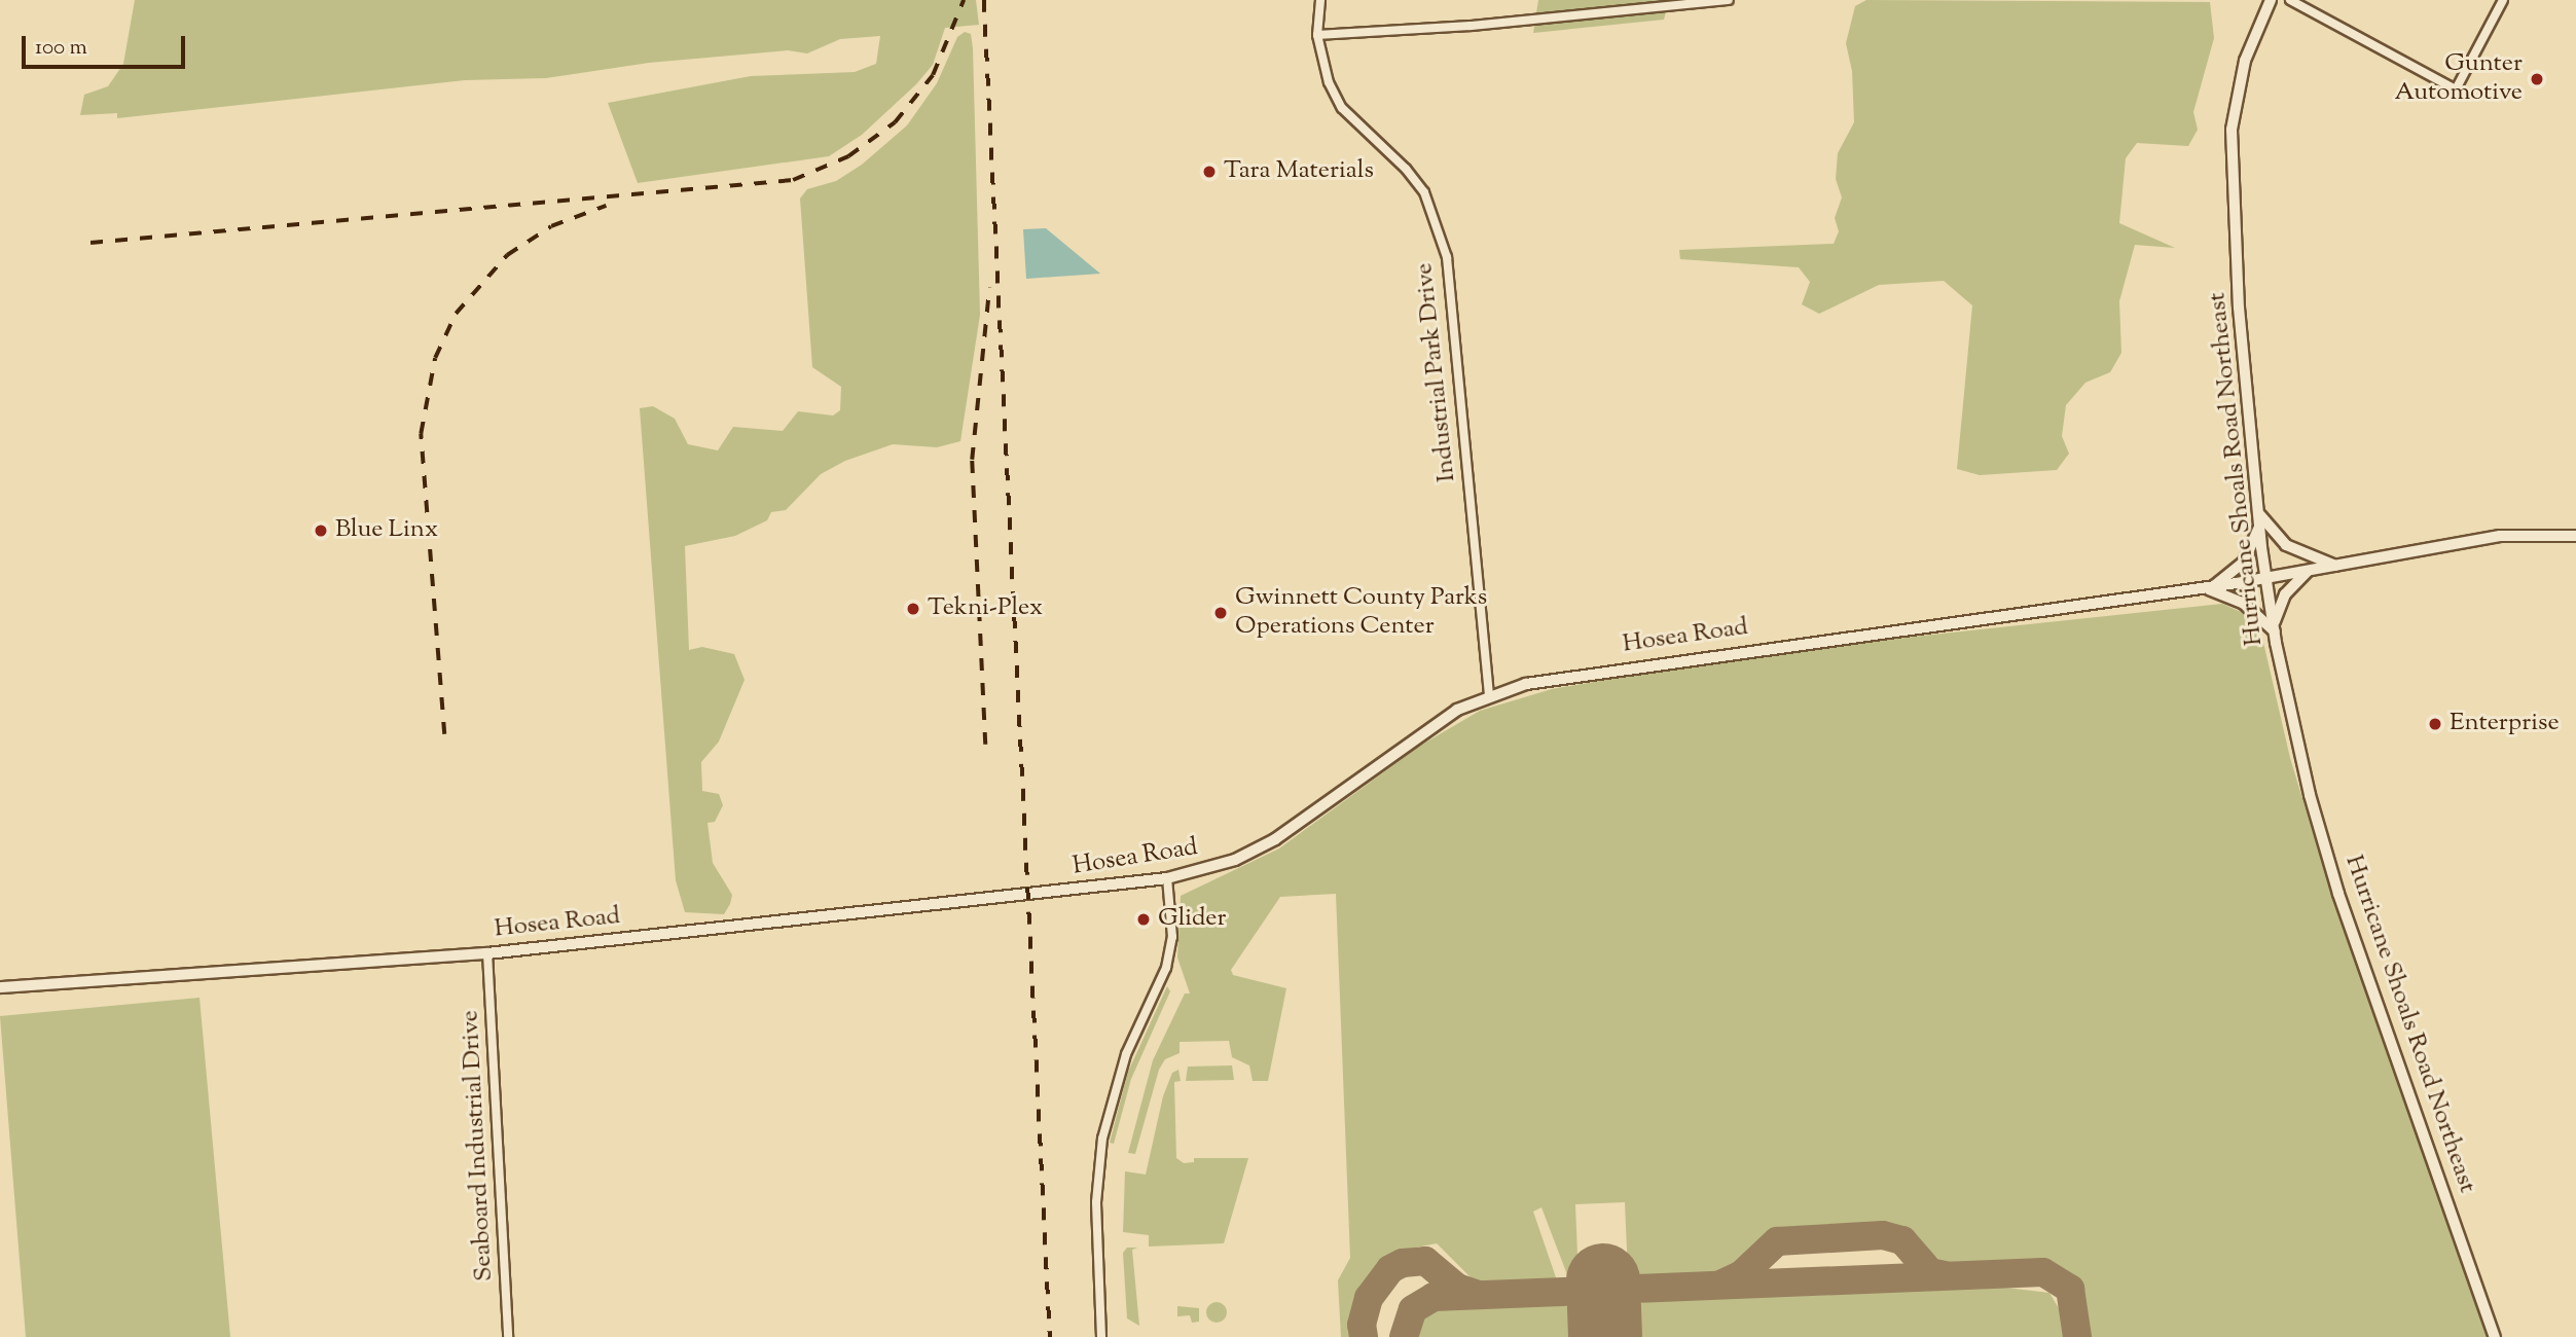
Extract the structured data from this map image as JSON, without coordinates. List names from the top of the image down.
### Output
{
  "streets": {
    "street": [
      "Industrial Park Drive",
      "Hurricane Shoals Road Northeast",
      "Hosea Road",
      "Seaboard Industrial Drive"
    ]
  },
  "crossings": [
    ["Industrial Park Drive", "Hosea Road"],
    ["Hurricane Shoals Road Northeast", "Hosea Road"],
    ["Hosea Road", "Seaboard Industrial Drive"]
  ],
  "places": [
    "Gunter Automotive",
    "Tara Materials",
    "Blue Linx",
    "Tekni-Plex",
    "Gwinnett County Parks Operations Center",
    "Enterprise",
    "Glider"
  ],
  "scale_bar": "100 m"
}
